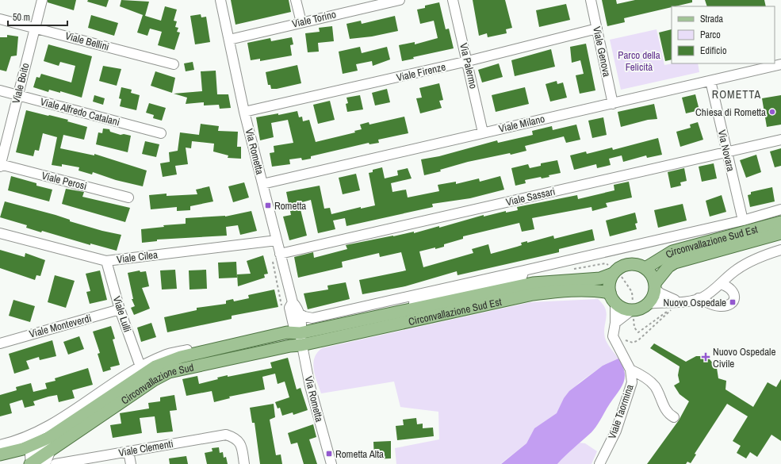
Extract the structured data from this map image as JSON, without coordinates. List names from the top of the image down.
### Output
{
  "streets": {
    "main road": ["Circonvallazione Sud Est", "Circonvallazione Sud"],
    "street": [
      "Viale Torino",
      "Viale Bellini",
      "Viale Genova",
      "Via Palermo",
      "Viale Firenze",
      "Viale Boito",
      "Viale Alfredo Catalani",
      "Viale Milano",
      "Via Novara",
      "Via Rometta",
      "Viale Perosi",
      "Viale Sassari",
      "Viale Cilea",
      "Viale Lulli",
      "Viale Monteverdi",
      "Viale Taormina",
      "Viale Clementi"
    ]
  },
  "crossings": [
    ["Viale Torino", "Via Rometta"],
    ["Viale Bellini", "Viale Boito"],
    ["Viale Genova", "Viale Firenze"],
    ["Viale Genova", "Viale Milano"],
    ["Via Palermo", "Viale Firenze"],
    ["Via Palermo", "Viale Milano"],
    ["Viale Firenze", "Via Rometta"],
    ["Viale Boito", "Viale Alfredo Catalani"],
    ["Viale Boito", "Viale Perosi"],
    ["Viale Milano", "Via Novara"],
    ["Viale Milano", "Via Rometta"],
    ["Via Novara", "Viale Sassari"],
    ["Via Rometta", "Viale Sassari"],
    ["Via Rometta", "Circonvallazione Sud Est"],
    ["Via Rometta", "Viale Cilea"],
    ["Via Rometta", "Circonvallazione Sud"],
    ["Circonvallazione Sud Est", "Circonvallazione Sud"],
    ["Viale Cilea", "Viale Lulli"],
    ["Viale Lulli", "Viale Monteverdi"]
  ],
  "districts": ["ROMETTA"],
  "parks": ["Parco della Felicità"],
  "places": {
    "other": ["Chiesa di Rometta"],
    "transit": ["Rometta", "Nuovo Ospedale", "Rometta Alta"],
    "health": ["Nuovo Ospedale Civile"]
  },
  "legend": ["Strada", "Parco", "Edificio"],
  "scale_bar": "50 m"
}
